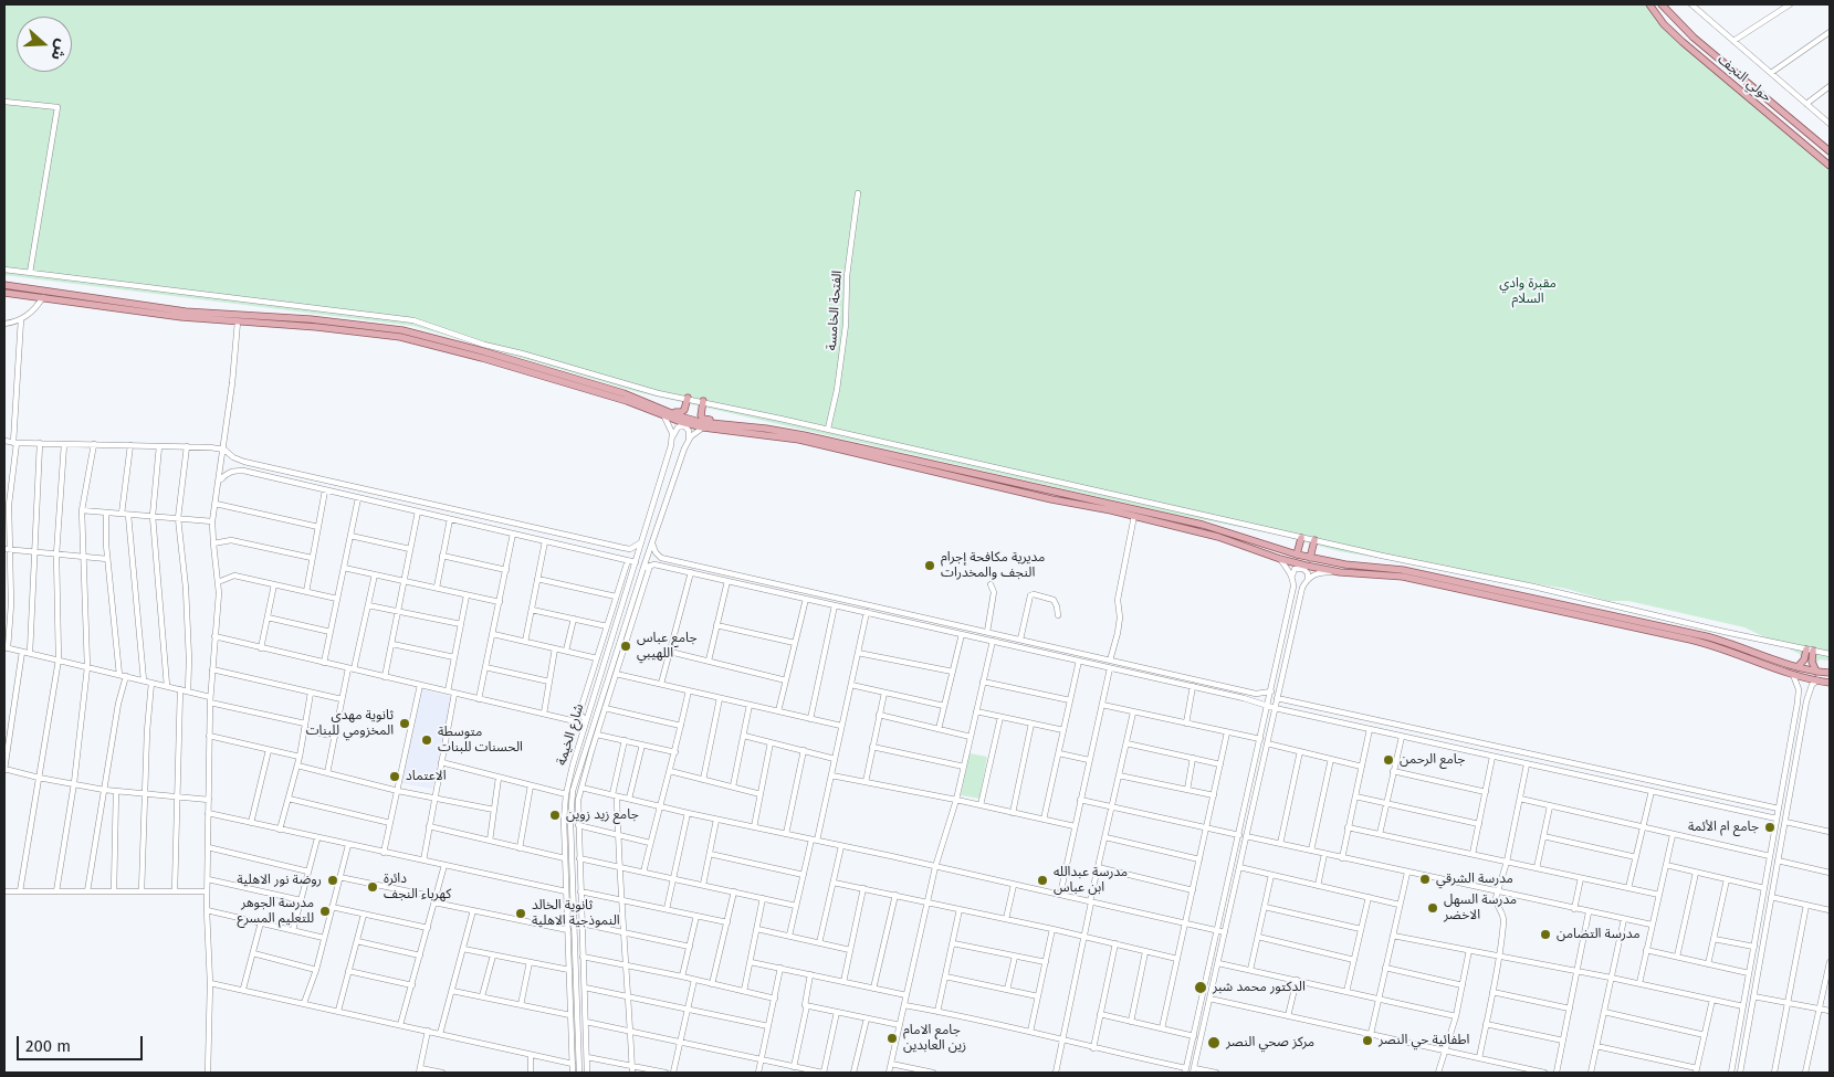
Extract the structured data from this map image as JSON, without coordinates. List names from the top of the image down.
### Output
{
  "streets": {
    "main road": ["حولي النجف"],
    "street": ["الفتحة الخامسة", "شارع الخيمة"]
  },
  "parks": ["مقبرة وادي السلام"],
  "places": [
    "مديرية مكافحة إجرام النجف والمخدرات",
    "جامع عباس اللهيبي",
    "ثانوية مهدي المخزومي للبنات",
    "متوسطة الحسنات للبنات",
    "جامع الرحمن",
    "الاعتماد",
    "جامع زيد زوين",
    "جامع ام الأئمة",
    "مدرسة الشرقي",
    "روضة نور الاهلية",
    "مدرسة عبدالله ابن عباس",
    "دائرة كهرباء النجف",
    "مدرسة السهل الاخضر",
    "مدرسة الجوهر للتعليم المسرع",
    "ثانوية الخالد النموذجية الاهلية",
    "مدرسة التضامن",
    "الدكتور محمد شبر",
    "جامع الامام زين العابدين",
    "اطفائية حي النصر",
    "مركز صحي النصر"
  ],
  "scale_bar": "200 m",
  "north": "right"
}
